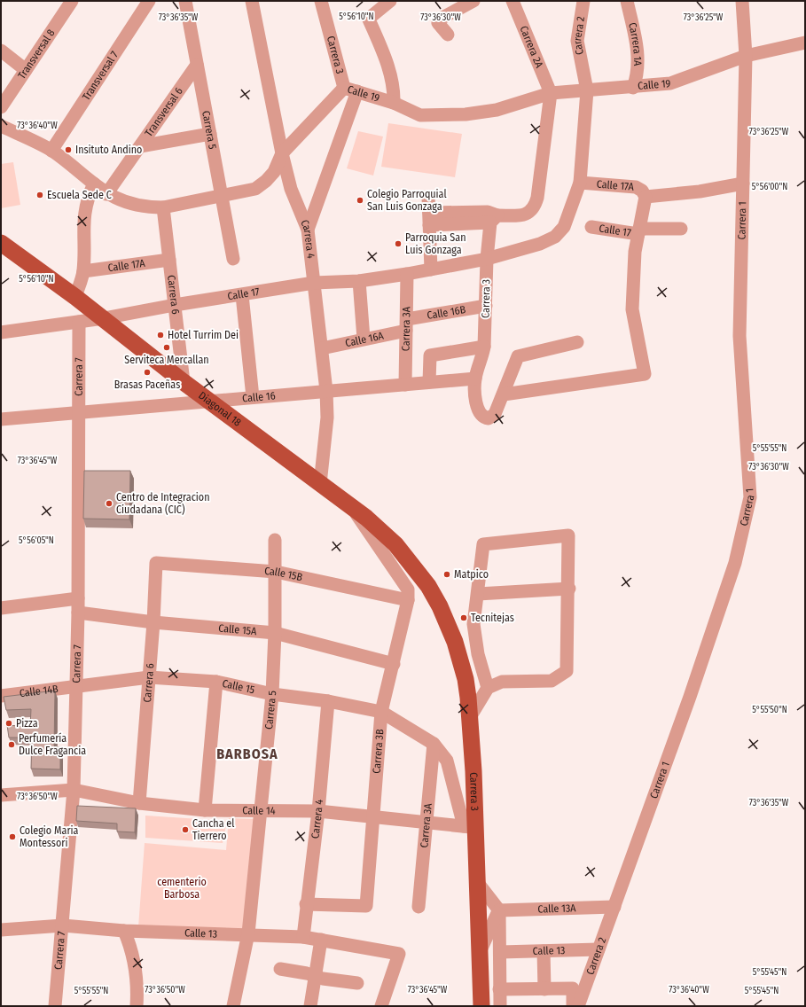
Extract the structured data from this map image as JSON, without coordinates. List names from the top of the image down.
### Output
{
  "streets": {
    "main road": ["Carrera 3", "Diagonal 18"],
    "street": [
      "Carrera 2",
      "Carrera 1A",
      "Carrera 2A",
      "Transversal 8",
      "Transversal 7",
      "Calle 19",
      "Transversal 6",
      "Carrera 5",
      "Calle 17A",
      "Carrera 1",
      "Calle 17",
      "Carrera 4",
      "Carrera 6",
      "Calle 16B",
      "Carrera 3A",
      "Calle 16A",
      "Carrera 7",
      "Calle 16",
      "Calle 15B",
      "Calle 15A",
      "Calle 15",
      "Calle 14B",
      "Carrera 3B",
      "Calle 14",
      "Calle 13A",
      "Calle 13"
    ]
  },
  "crossings": [
    ["Carrera 2", "Calle 19"],
    ["Carrera 2", "Calle 17A"],
    ["Carrera 2", "Carrera 1"],
    ["Carrera 2", "Calle 17"],
    ["Carrera 2", "Calle 13A"],
    ["Carrera 2", "Calle 13"],
    ["Carrera 1A", "Calle 19"],
    ["Carrera 2A", "Calle 19"],
    ["Carrera 3", "Calle 19"],
    ["Carrera 3", "Calle 17"],
    ["Carrera 3", "Calle 16B"],
    ["Carrera 3", "Calle 16"],
    ["Carrera 3", "Diagonal 18"],
    ["Carrera 3", "Calle 14"],
    ["Transversal 7", "Calle 19"],
    ["Calle 19", "Transversal 6"],
    ["Calle 19", "Carrera 5"],
    ["Calle 19", "Carrera 1"],
    ["Calle 19", "Carrera 4"],
    ["Calle 19", "Carrera 6"],
    ["Transversal 6", "Carrera 5"],
    ["Carrera 5", "Calle 15B"],
    ["Carrera 5", "Calle 15A"],
    ["Carrera 5", "Calle 15"],
    ["Carrera 5", "Calle 14"],
    ["Carrera 5", "Calle 13"],
    ["Calle 17A", "Calle 17"],
    ["Calle 17A", "Carrera 6"],
    ["Carrera 1", "Calle 13A"],
    ["Calle 17", "Carrera 4"],
    ["Calle 17", "Carrera 6"],
    ["Calle 17", "Carrera 3A"],
    ["Calle 17", "Carrera 7"],
    ["Calle 17", "Diagonal 18"],
    ["Carrera 4", "Calle 16A"],
    ["Carrera 4", "Calle 16"],
    ["Carrera 4", "Diagonal 18"],
    ["Carrera 4", "Calle 15"],
    ["Carrera 4", "Carrera 3B"],
    ["Carrera 4", "Calle 14"],
    ["Carrera 4", "Calle 13"],
    ["Carrera 6", "Diagonal 18"],
    ["Carrera 6", "Calle 15B"],
    ["Carrera 6", "Calle 15A"],
    ["Carrera 6", "Calle 15"],
    ["Carrera 6", "Calle 14"],
    ["Calle 16B", "Carrera 3A"],
    ["Calle 16B", "Calle 16A"],
    ["Carrera 3A", "Calle 16A"],
    ["Carrera 3A", "Calle 16"],
    ["Carrera 3A", "Calle 15"],
    ["Carrera 3A", "Calle 14"],
    ["Carrera 7", "Calle 16"],
    ["Carrera 7", "Calle 15A"],
    ["Carrera 7", "Calle 15"],
    ["Carrera 7", "Calle 14B"],
    ["Carrera 7", "Calle 14"],
    ["Carrera 7", "Calle 13"],
    ["Calle 16", "Diagonal 18"],
    ["Calle 15B", "Carrera 3B"],
    ["Calle 15A", "Carrera 3B"],
    ["Calle 15", "Calle 14B"],
    ["Calle 15", "Carrera 3B"],
    ["Carrera 3B", "Calle 14"]
  ],
  "districts": ["BARBOSA"],
  "parks": ["cementerio Barbosa"],
  "places": [
    "Insituto Andino",
    "Escuela Sede C",
    "Colegio Parroquial San Luis Gonzaga",
    "Parroquia San Luis Gonzaga",
    "Hotel Turrim Dei",
    "Serviteca Mercallan",
    "Brasas Paceñas",
    "Centro de Integracion Ciudadana (CIC)",
    "Matpico",
    "Tecnitejas",
    "Pizza",
    "Perfumería Dulce Fragancia",
    "Cancha el Tierrero",
    "Colegio Maria Montessori"
  ],
  "coordinates": [
    "5°56'10\"N",
    "73°36'30\"W",
    "73°36'35\"W",
    "73°36'25\"W",
    "73°36'40\"W",
    "5°56'00\"N",
    "5°55'55\"N",
    "73°36'45\"W",
    "5°56'05\"N",
    "5°55'50\"N",
    "73°36'50\"W",
    "5°55'45\"N"
  ]
}
